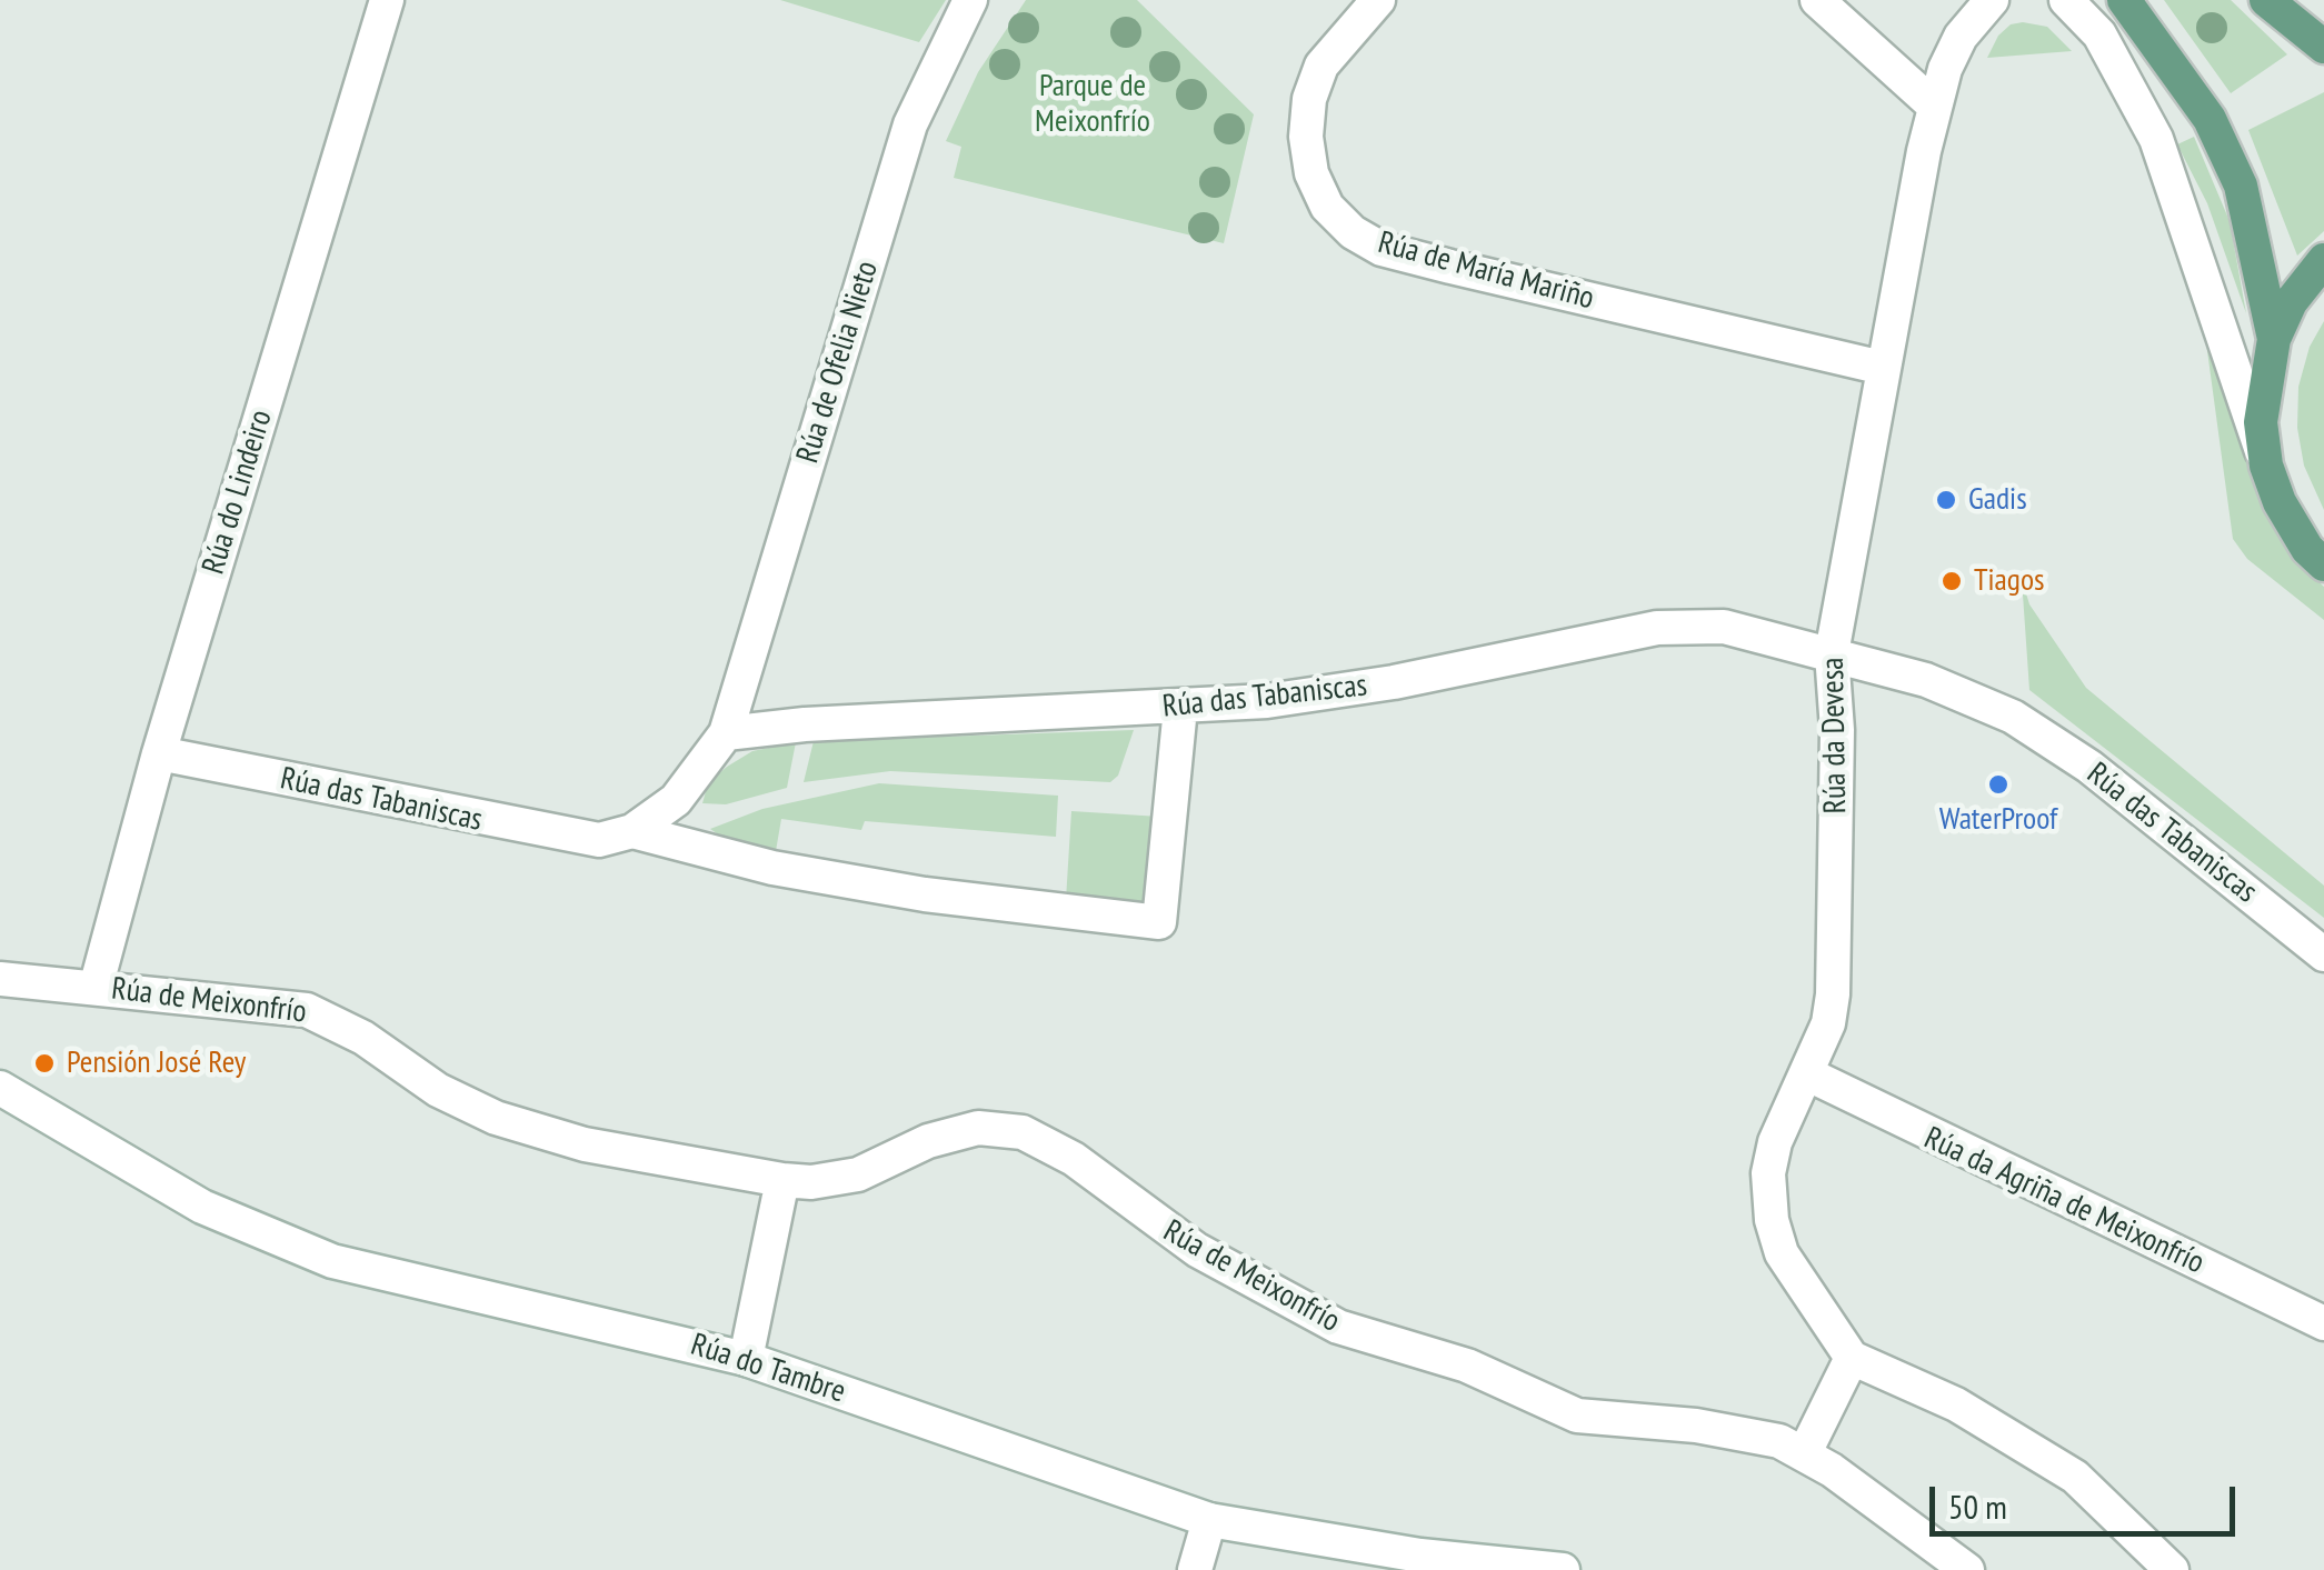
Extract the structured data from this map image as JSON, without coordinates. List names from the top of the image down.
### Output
{
  "streets": {
    "street": [
      "Rúa de María Mariño",
      "Rúa de Ofelia Nieto",
      "Rúa do Lindeiro",
      "Rúa das Tabaniscas",
      "Rúa da Devesa",
      "Rúa de Meixonfrío",
      "Rúa da Agriña de Meixonfrío",
      "Rúa do Tambre"
    ]
  },
  "crossings": [
    ["Rúa de María Mariño", "Rúa da Devesa"],
    ["Rúa de Ofelia Nieto", "Rúa das Tabaniscas"],
    ["Rúa do Lindeiro", "Rúa das Tabaniscas"],
    ["Rúa do Lindeiro", "Rúa de Meixonfrío"],
    ["Rúa das Tabaniscas", "Rúa da Devesa"],
    ["Rúa da Devesa", "Rúa da Agriña de Meixonfrío"]
  ],
  "parks": ["Parque de Meixonfrío"],
  "places": [
    "Gadis",
    "Tiagos",
    "WaterProof",
    "Pensión José Rey"
  ],
  "scale_bar": "50 m"
}
